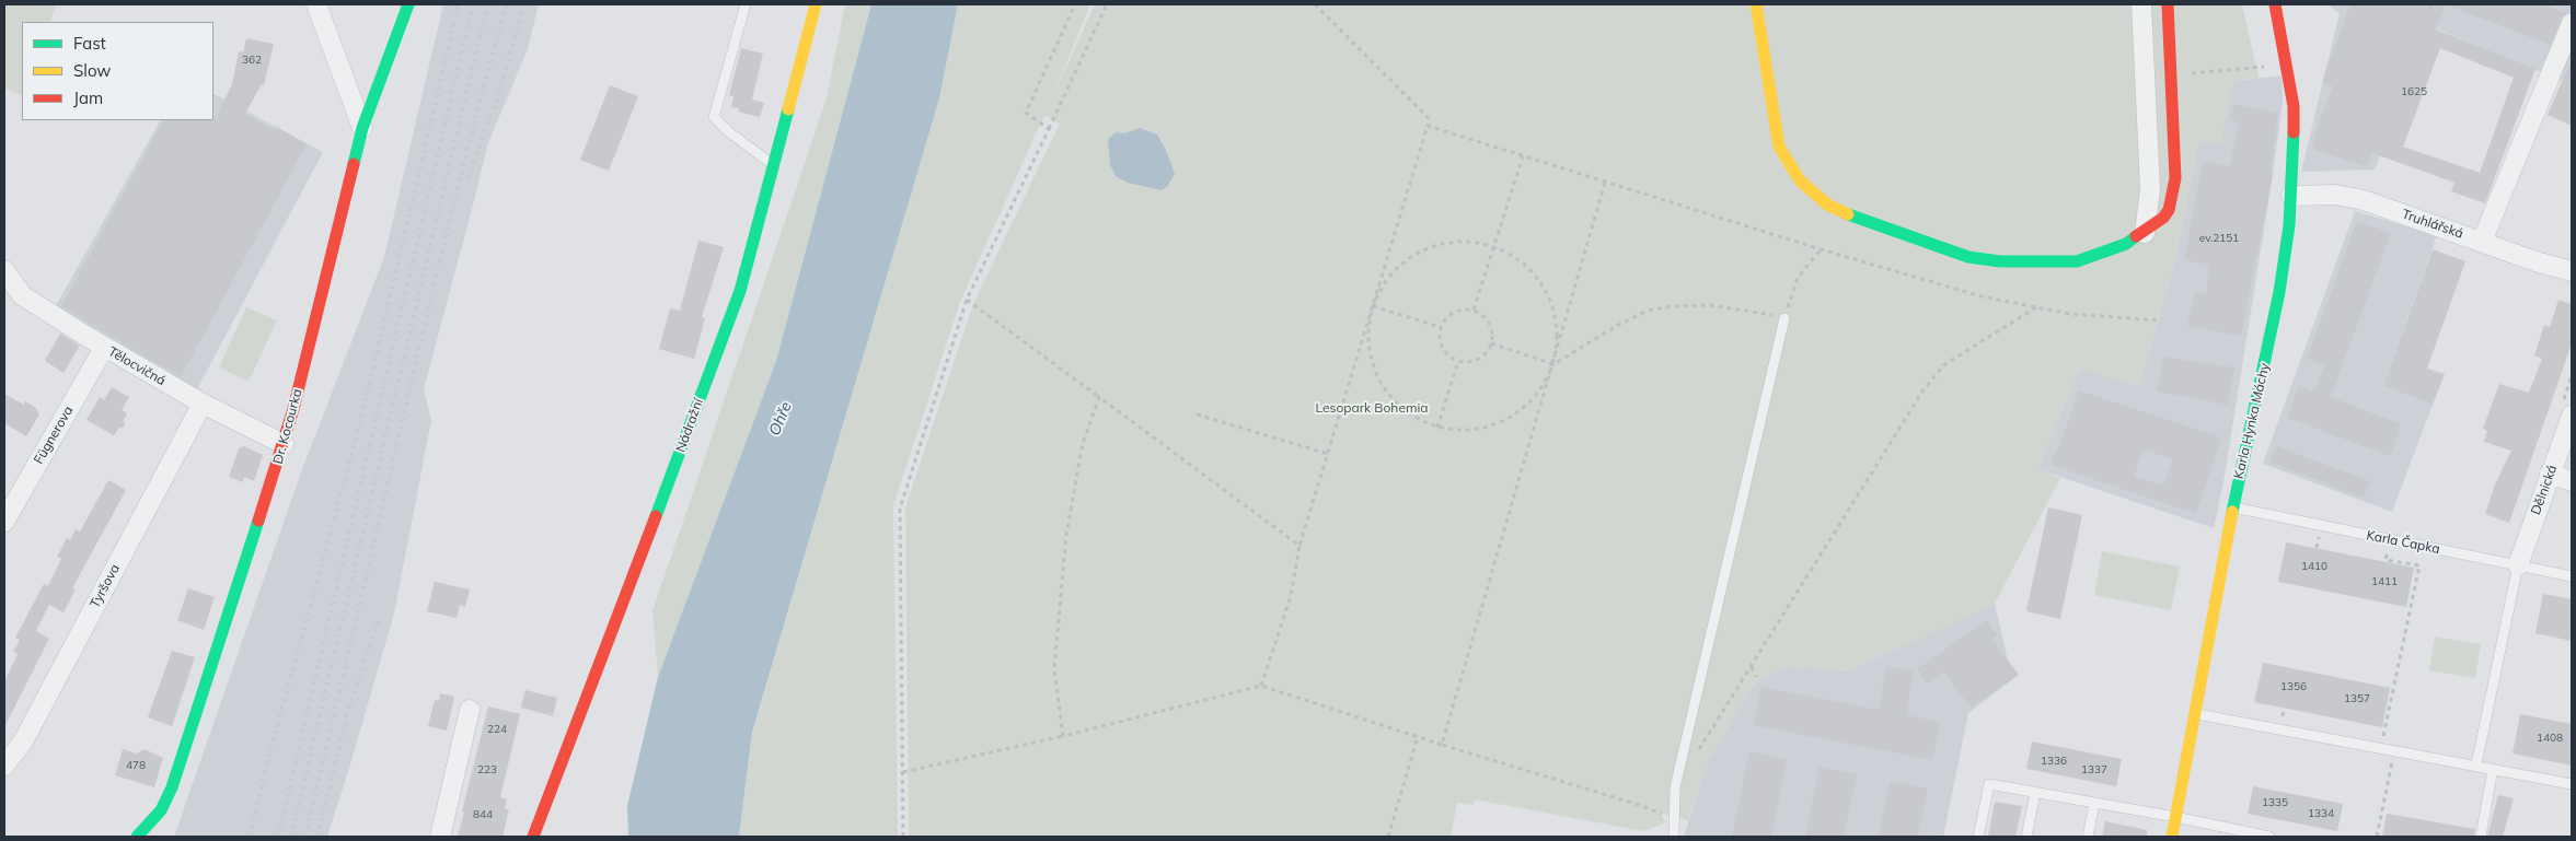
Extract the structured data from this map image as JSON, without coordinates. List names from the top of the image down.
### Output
{
  "streets": {
    "street": [
      "Truhlářská",
      "Tělocvičná",
      "Karla Hynka Máchy",
      "Nádražní",
      "Dr. Kocourka",
      "Fügnerova",
      "Dělnická",
      "Tyršova"
    ],
    "lane": ["Karla Čapka"]
  },
  "crossings": [
    ["Truhlářská", "Karla Hynka Máchy"],
    ["Tělocvičná", "Dr. Kocourka"],
    ["Tělocvičná", "Fügnerova"],
    ["Tělocvičná", "Tyršova"],
    ["Karla Hynka Máchy", "Karla Čapka"],
    ["Dělnická", "Karla Čapka"]
  ],
  "water": ["Ohře"],
  "parks": ["Lesopark Bohemia"],
  "house_numbers": [
    "362",
    "1625",
    "ev.2151",
    "1410",
    "1411",
    "1356",
    "1357",
    "224",
    "1408",
    "1336",
    "478",
    "223",
    "1337",
    "1335",
    "1334",
    "844"
  ],
  "legend": ["Fast", "Slow", "Jam"]
}
